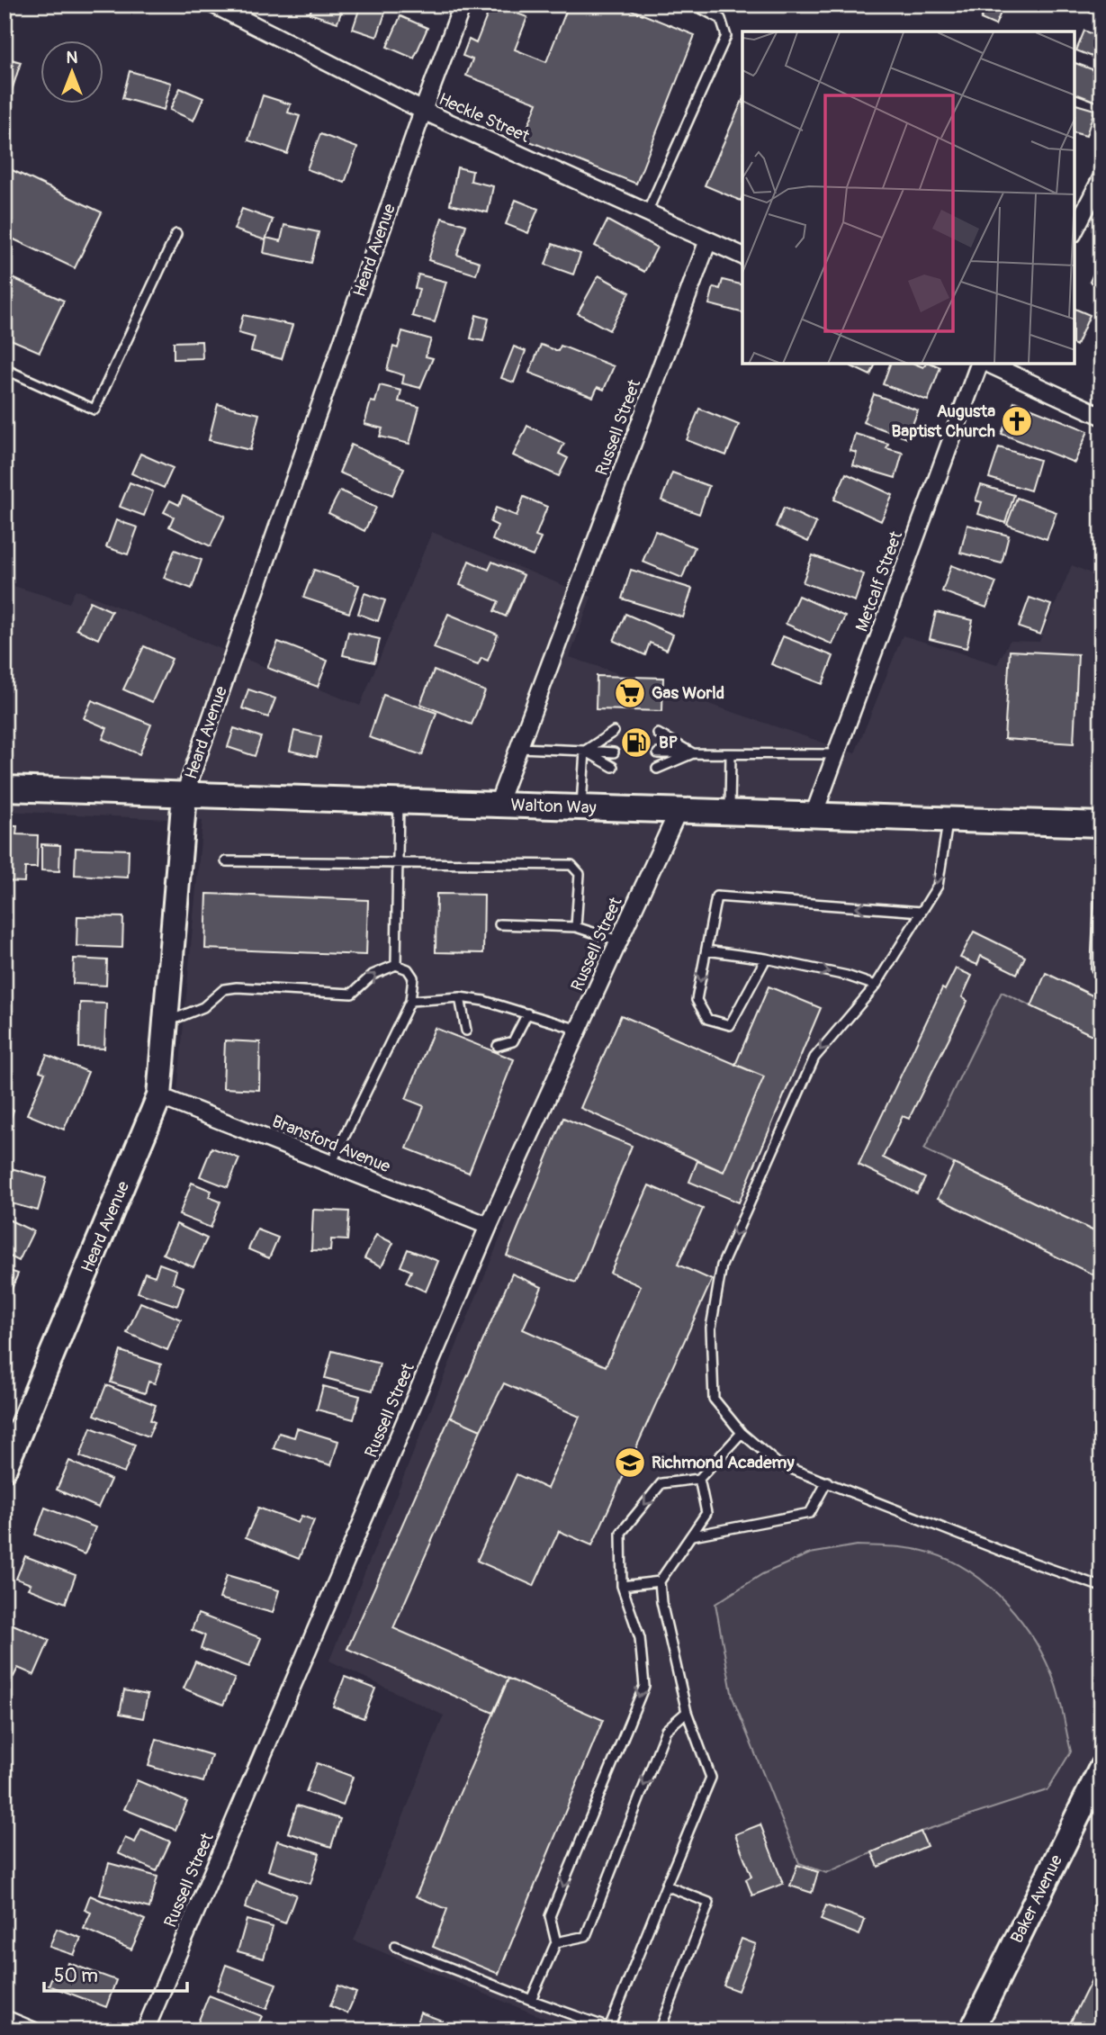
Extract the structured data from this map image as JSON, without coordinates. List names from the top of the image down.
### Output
{
  "streets": {
    "main road": ["Heard Avenue", "Walton Way", "Baker Avenue"],
    "street": [
      "Heckle Street",
      "Russell Street",
      "Metcalf Street",
      "Bransford Avenue"
    ]
  },
  "crossings": [
    ["Heckle Street", "Heard Avenue"],
    ["Heckle Street", "Russell Street"],
    ["Heard Avenue", "Walton Way"],
    ["Heard Avenue", "Bransford Avenue"],
    ["Russell Street", "Walton Way"],
    ["Russell Street", "Bransford Avenue"],
    ["Metcalf Street", "Walton Way"]
  ],
  "places": {
    "church": ["Augusta Baptist Church"],
    "supermarket": ["Gas World"],
    "fuel station": ["BP"],
    "school or university": ["Richmond Academy"]
  },
  "scale_bar": "50 m",
  "north": "top"
}
